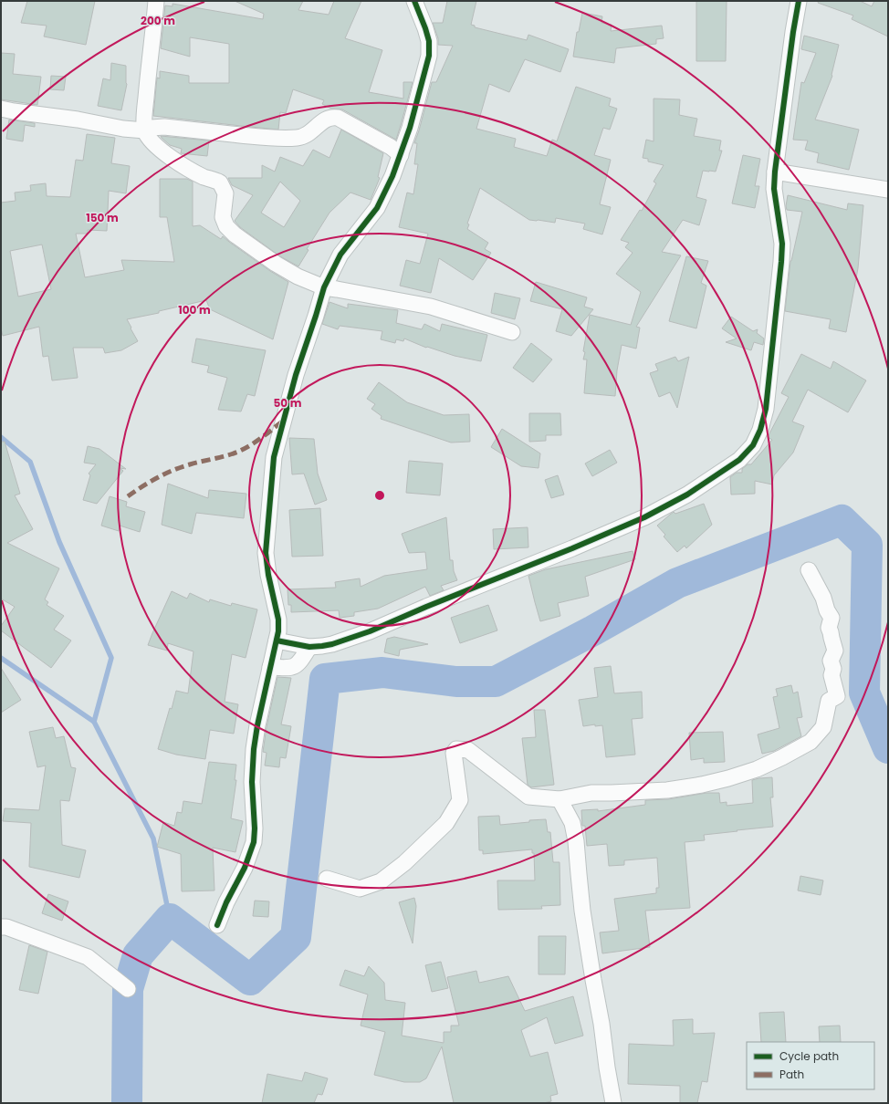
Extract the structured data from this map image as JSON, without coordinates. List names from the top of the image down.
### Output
{
  "legend": ["Cycle path", "Path"],
  "rings": [
    "200 m",
    "150 m",
    "100 m",
    "50 m"
  ]
}
